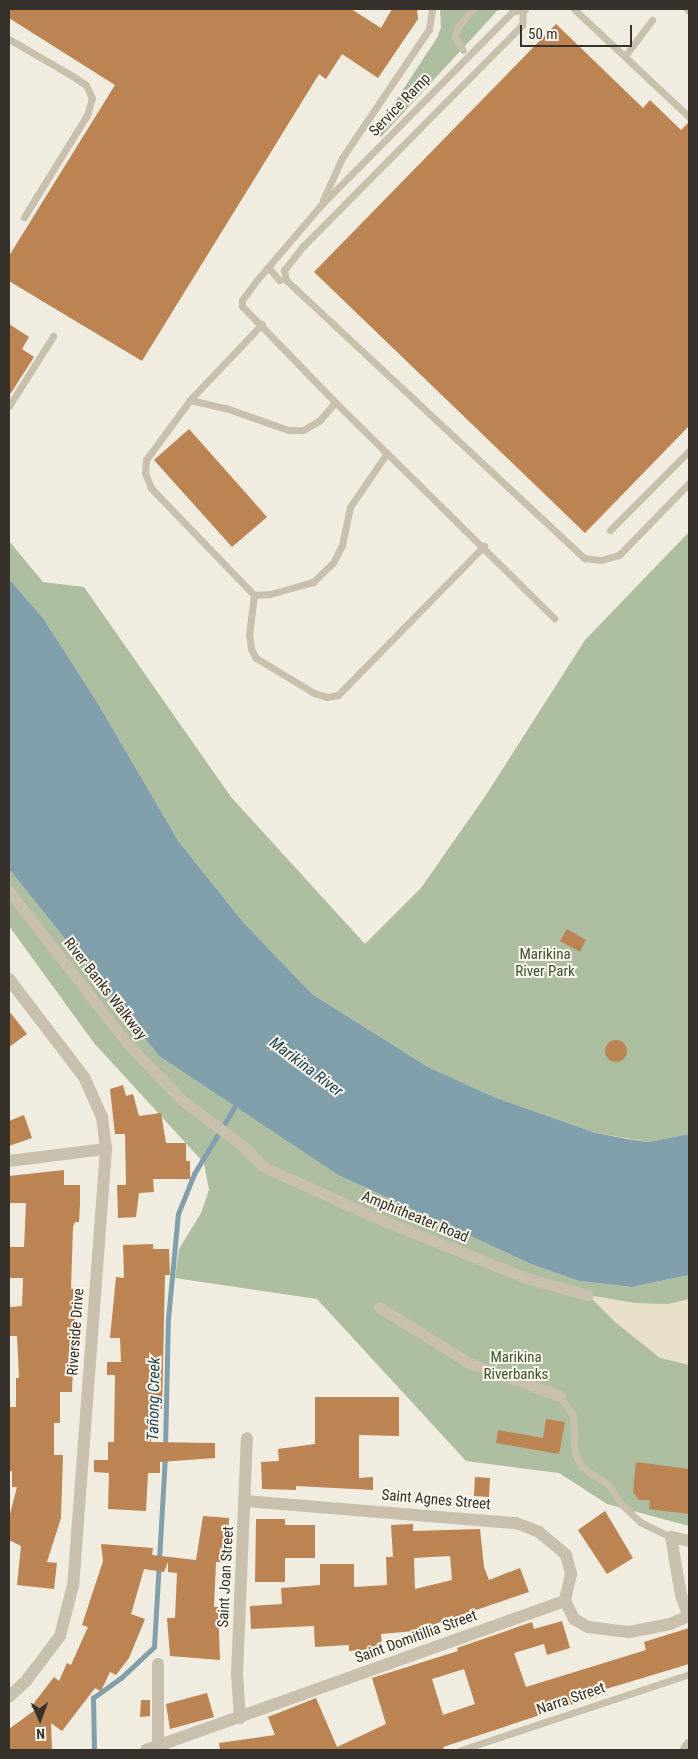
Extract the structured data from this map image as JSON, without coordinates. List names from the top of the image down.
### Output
{
  "streets": {
    "street": [
      "River Banks Walkway",
      "Amphitheater Road",
      "Riverside Drive",
      "Saint Agnes Street",
      "Saint Joan Street",
      "Saint Domitillia Street"
    ],
    "lane": ["Service Ramp", "Narra Street"]
  },
  "crossings": [
    ["River Banks Walkway", "Amphitheater Road"],
    ["Saint Agnes Street", "Saint Joan Street"],
    ["Saint Agnes Street", "Saint Domitillia Street"],
    ["Saint Joan Street", "Saint Domitillia Street"]
  ],
  "water": ["Marikina River", "Tañong Creek"],
  "parks": ["Marikina River Park", "Marikina Riverbanks"],
  "scale_bar": "50 m",
  "north": "bottom"
}
